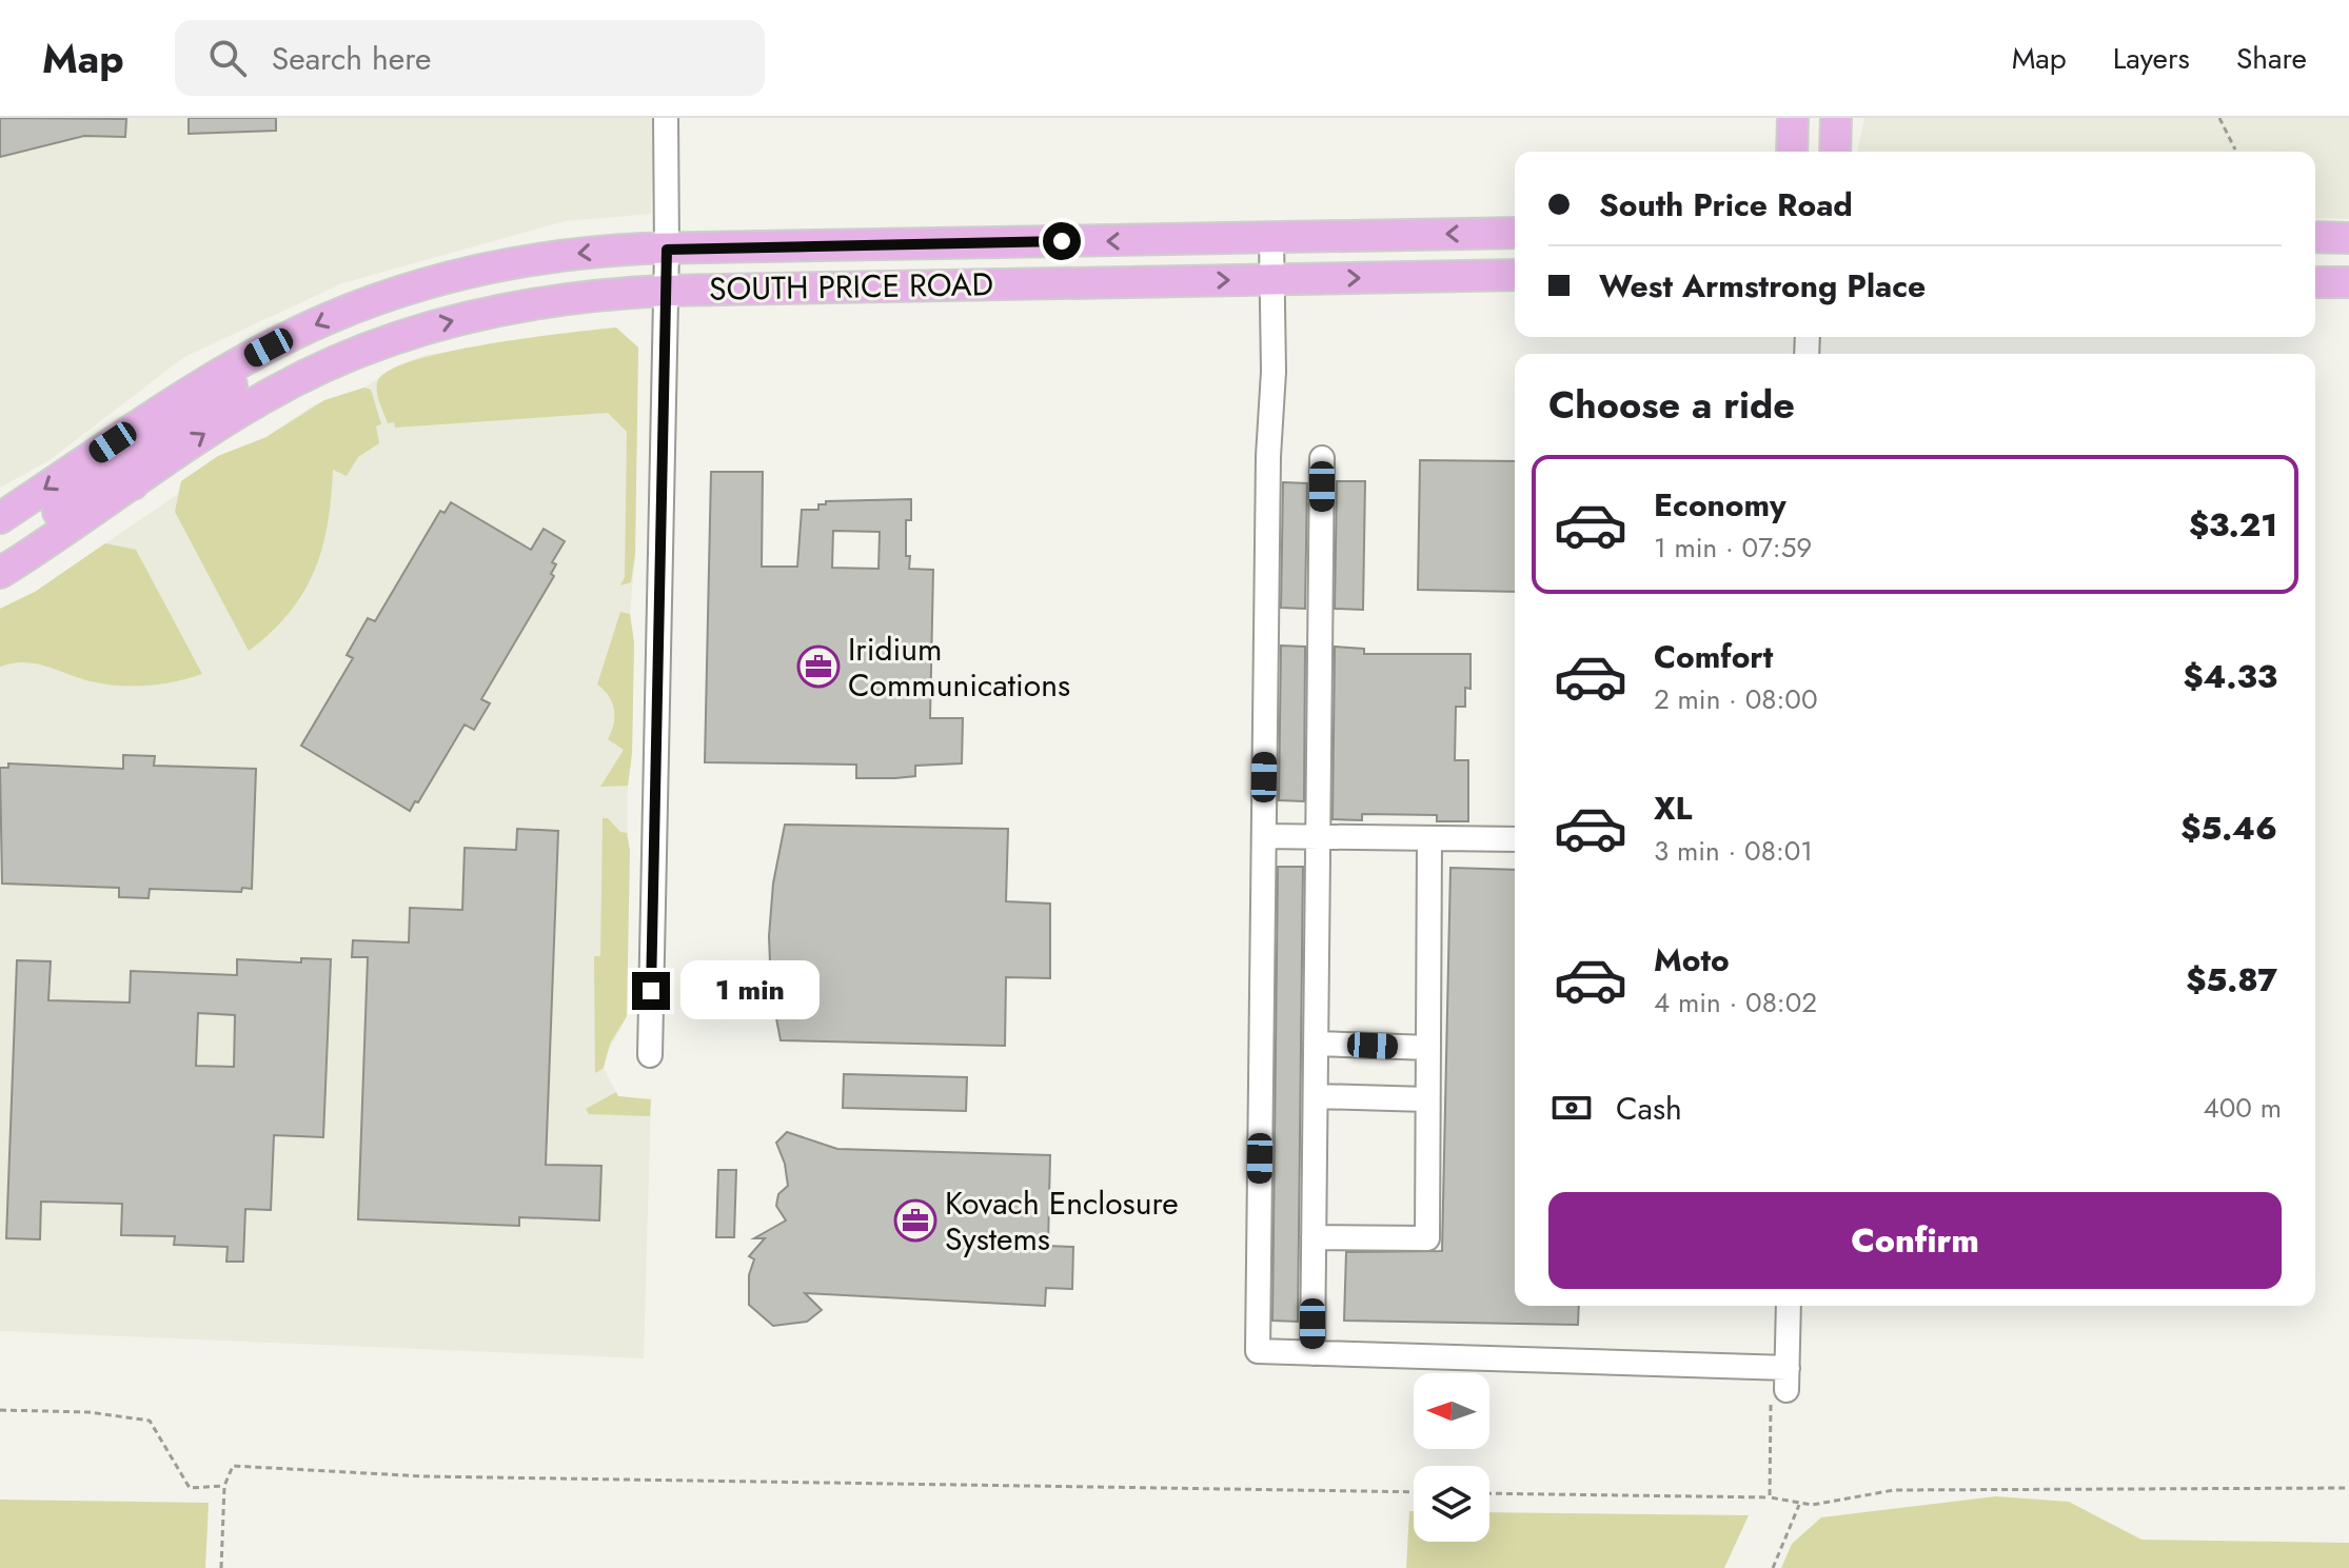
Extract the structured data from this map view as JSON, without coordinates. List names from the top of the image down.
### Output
{
  "streets": {
    "main road": ["SOUTH PRICE ROAD"]
  },
  "places": {
    "office": ["Iridium Communications", "Kovach Enclosure Systems"]
  },
  "north": "left",
  "page": {
    "header": "Map",
    "search": "Search here",
    "nav": ["Map", "Layers", "Share"],
    "banner": ["South Price Road", "West Armstrong Place"],
    "heading": "Choose a ride",
    "list": [
      {
        "name": "Economy",
        "note": "1 min · 07:59",
        "value": "$3.21"
      },
      {
        "name": "Comfort",
        "note": "2 min · 08:00",
        "value": "$4.33"
      },
      {
        "name": "XL",
        "note": "3 min · 08:01",
        "value": "$5.46"
      },
      {
        "name": "Moto",
        "note": "4 min · 08:02",
        "value": "$5.87"
      }
    ],
    "bubble": "1 min",
    "pay": ["Cash", "400 m"],
    "buttons": "Confirm"
  }
}
